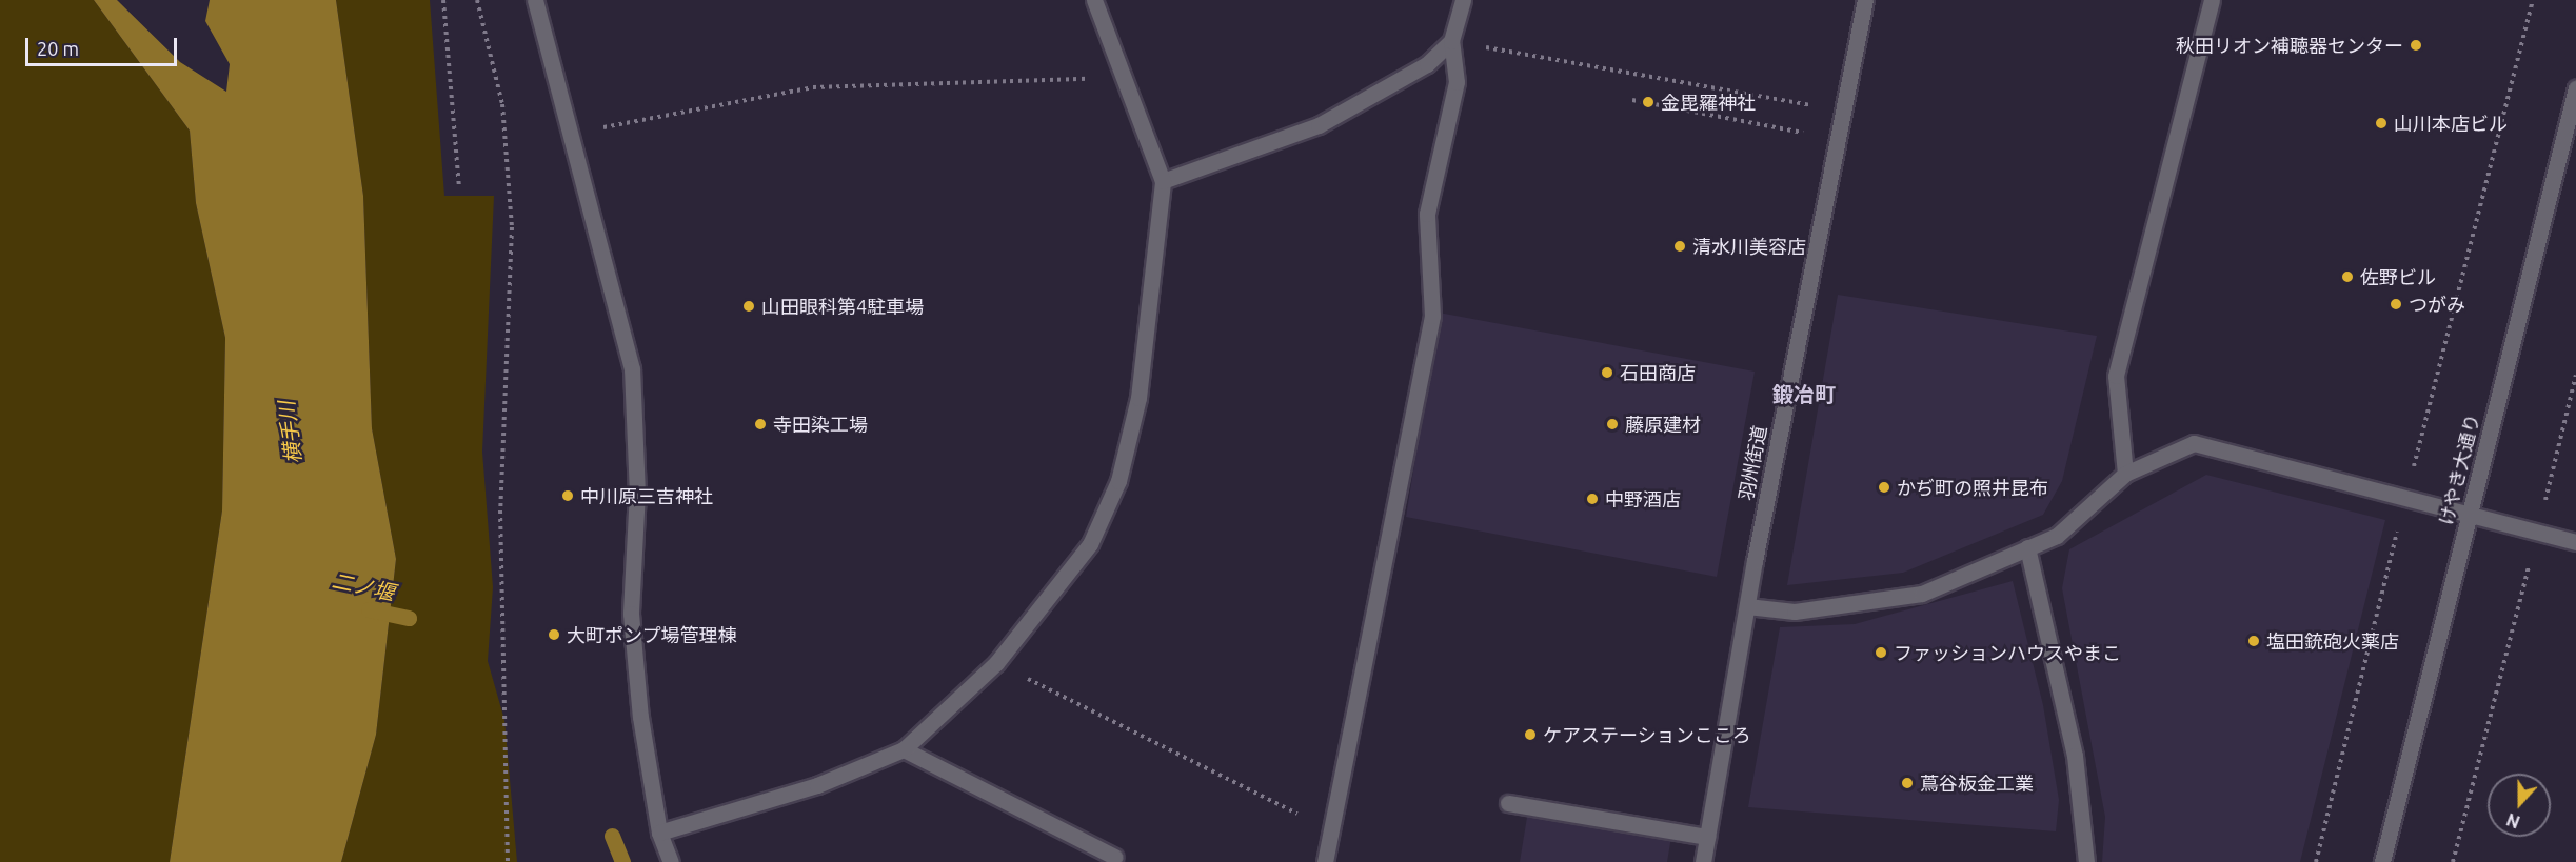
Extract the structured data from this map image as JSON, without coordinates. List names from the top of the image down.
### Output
{
  "streets": {
    "street": ["羽州街道", "けやき大通り"]
  },
  "districts": ["鍛冶町"],
  "water": ["横手川", "二ノ堰"],
  "places": [
    "秋田リオン補聴器センター",
    "金毘羅神社",
    "山川本店ビル",
    "清水川美容店",
    "佐野ビル",
    "つがみ",
    "山田眼科第4駐車場",
    "石田商店",
    "寺田染工場",
    "藤原建材",
    "かぢ町の照井昆布",
    "中川原三吉神社",
    "中野酒店",
    "大町ポンプ場管理棟",
    "塩田銃砲火薬店",
    "ファッションハウスやまこ",
    "ケアステーションこころ",
    "蔦谷板金工業"
  ],
  "scale_bar": "20 m",
  "north": "bottom"
}
